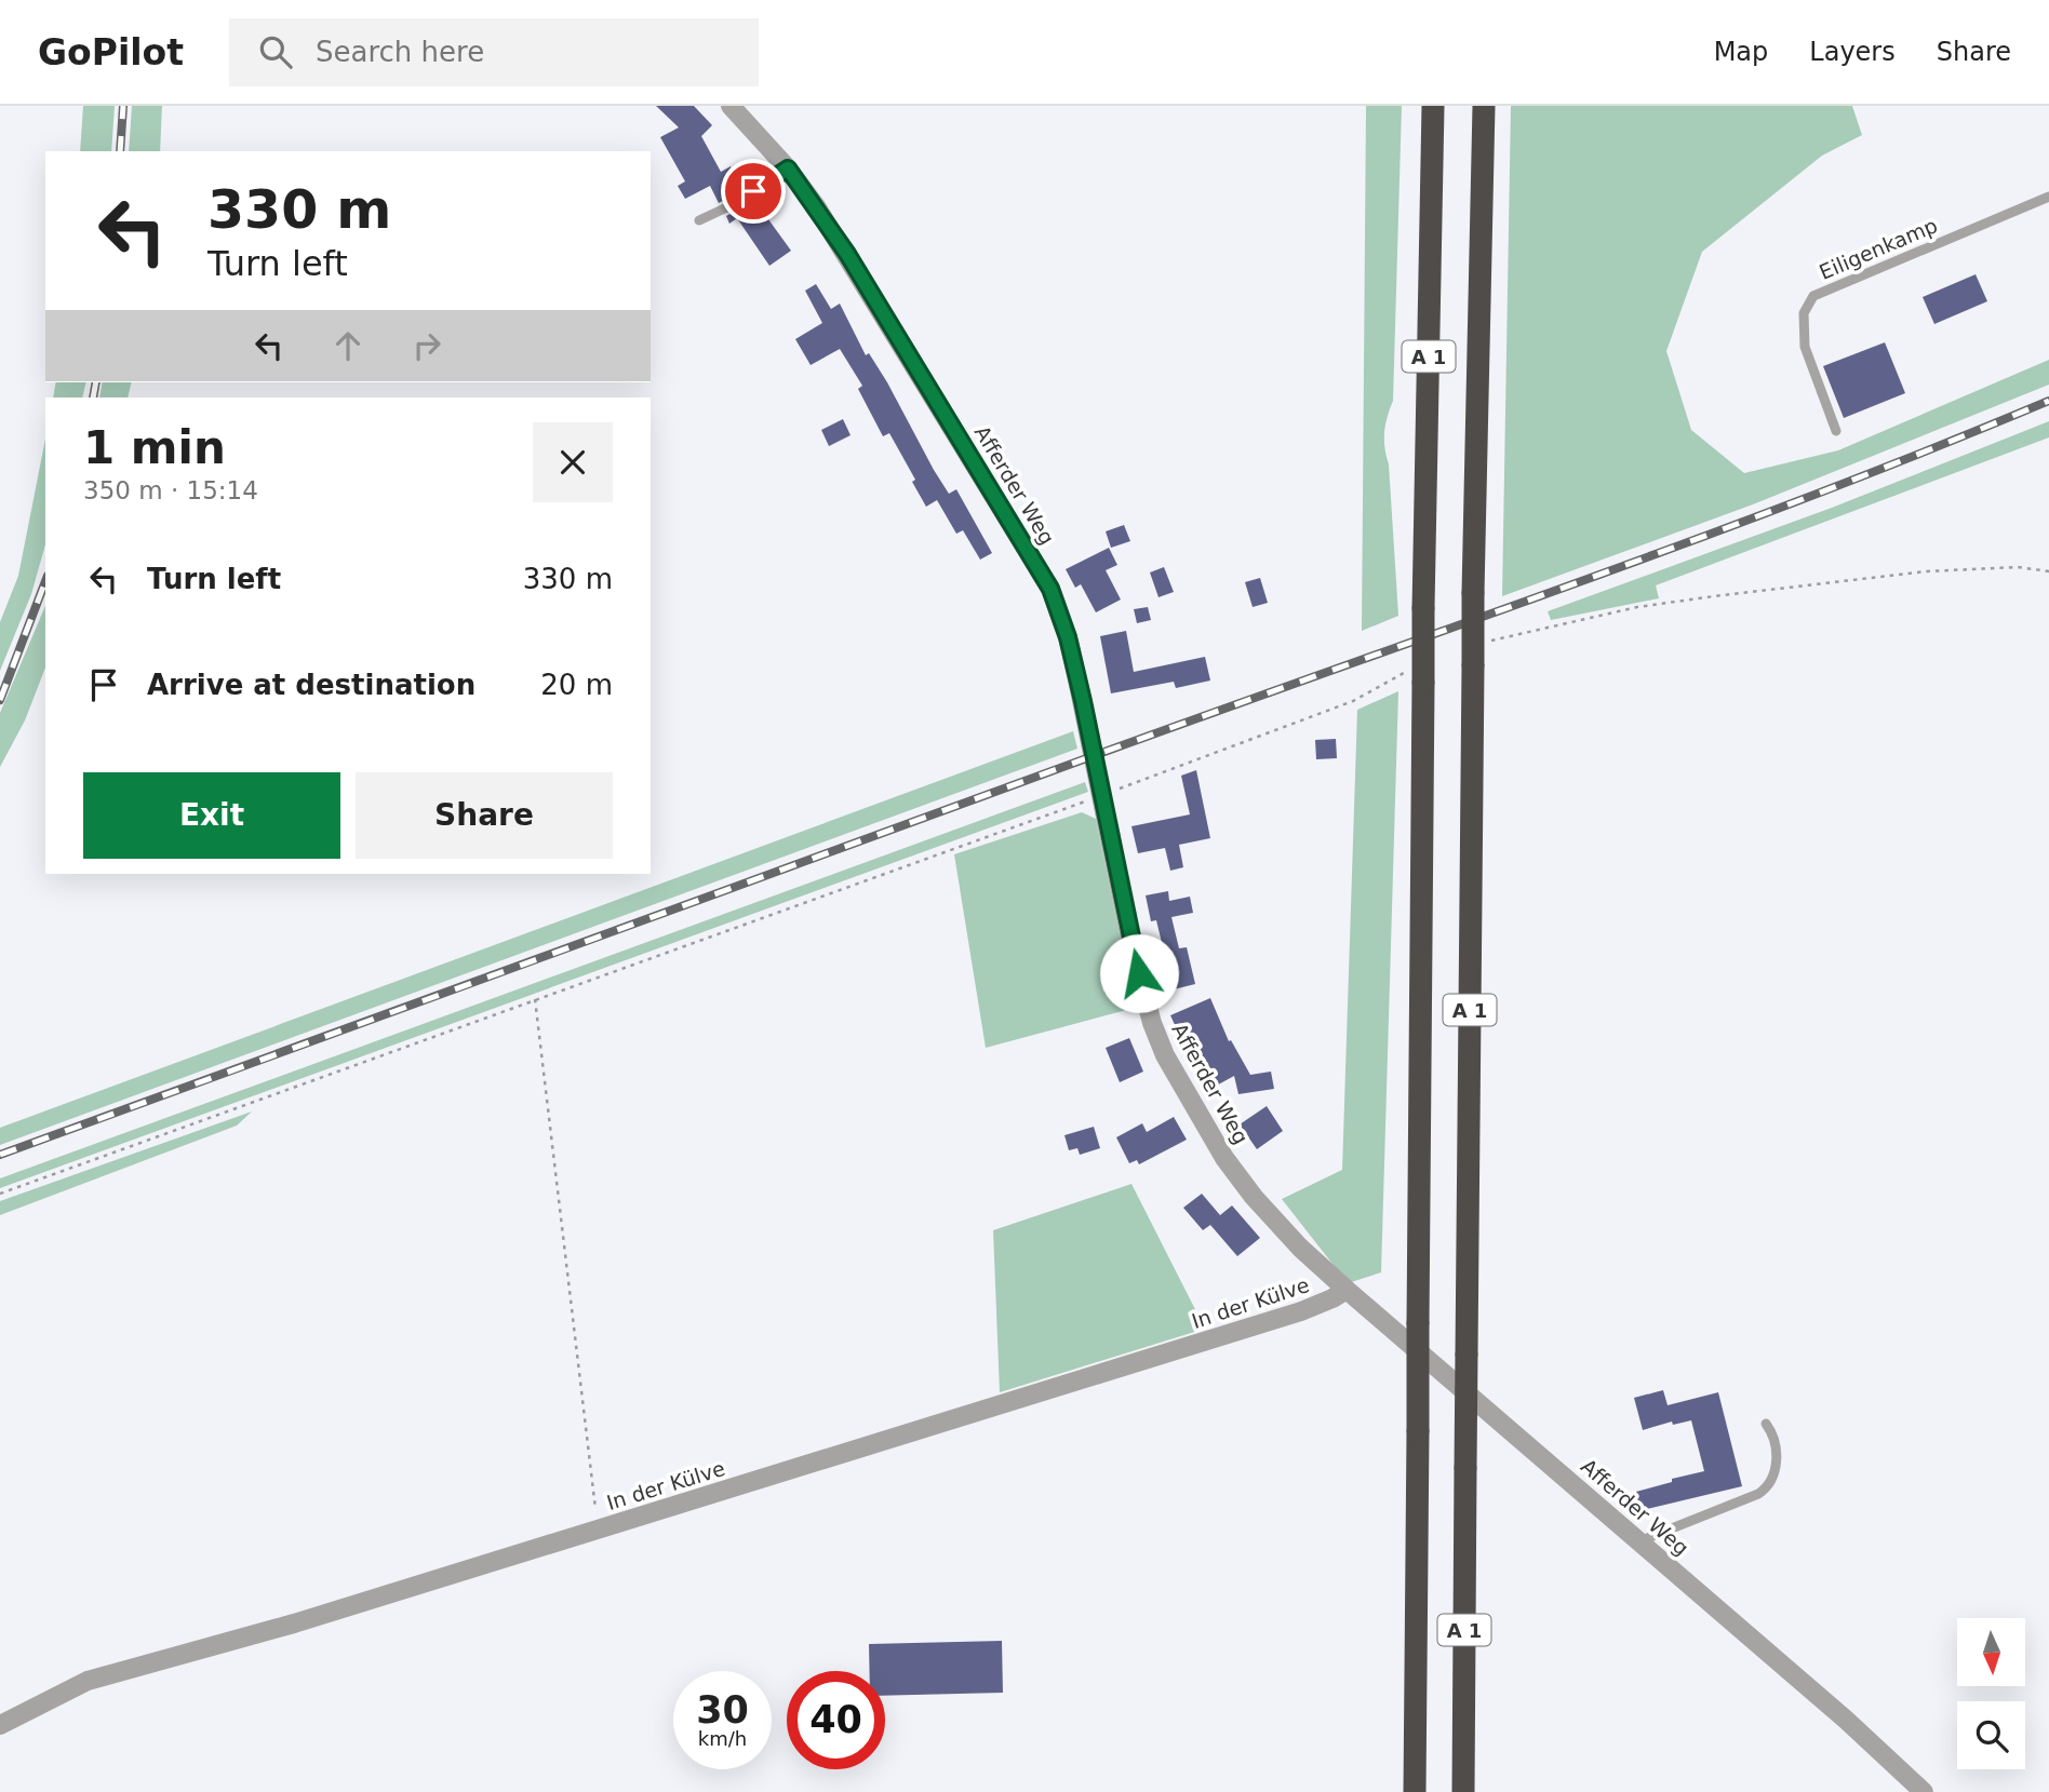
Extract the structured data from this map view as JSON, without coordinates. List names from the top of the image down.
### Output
{
  "streets": {
    "highway": ["A 1"],
    "street": ["Afferder Weg", "In der Külve"],
    "lane": ["Eiligenkamp"]
  },
  "crossings": [
    ["Afferder Weg", "In der Külve"]
  ],
  "north": "bottom",
  "page": {
    "header": "GoPilot",
    "search": "Search here",
    "nav": ["Map", "Layers", "Share"],
    "turn": ["330 m", "Turn left"],
    "heading": ["1 min", "350 m · 15:14"],
    "list": [
      {
        "name": "Turn left",
        "value": "330 m"
      },
      {
        "name": "Arrive at destination",
        "value": "20 m"
      }
    ],
    "buttons": ["Exit", "Share"],
    "speed": "30 km/h",
    "limit": "40"
  }
}
